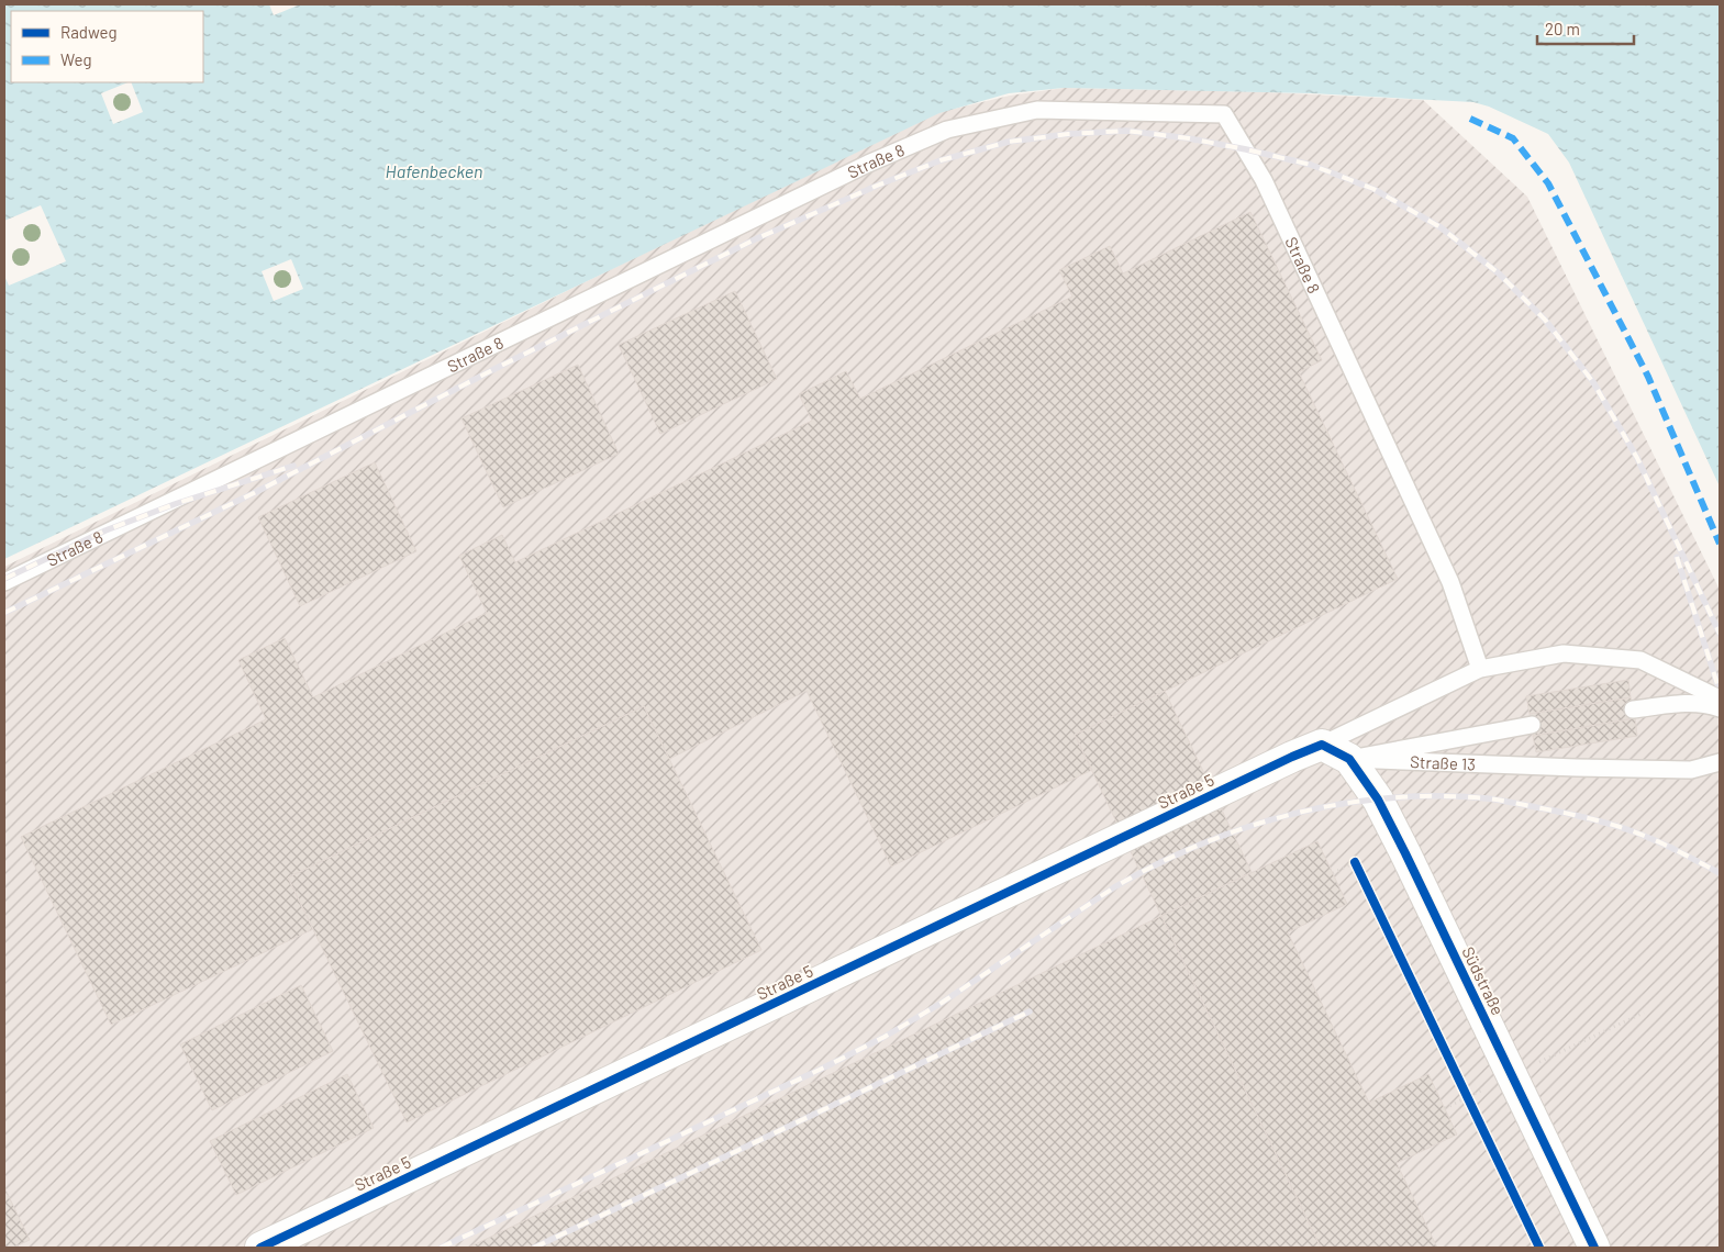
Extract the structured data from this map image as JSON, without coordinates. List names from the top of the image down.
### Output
{
  "streets": {
    "street": ["Straße 5", "Südstraße"],
    "lane": ["Straße 8", "Straße 13"]
  },
  "crossings": [
    ["Straße 13", "Südstraße"],
    ["Straße 5", "Südstraße"]
  ],
  "water": ["Hafenbecken"],
  "legend": ["Radweg", "Weg"],
  "scale_bar": "20 m"
}
